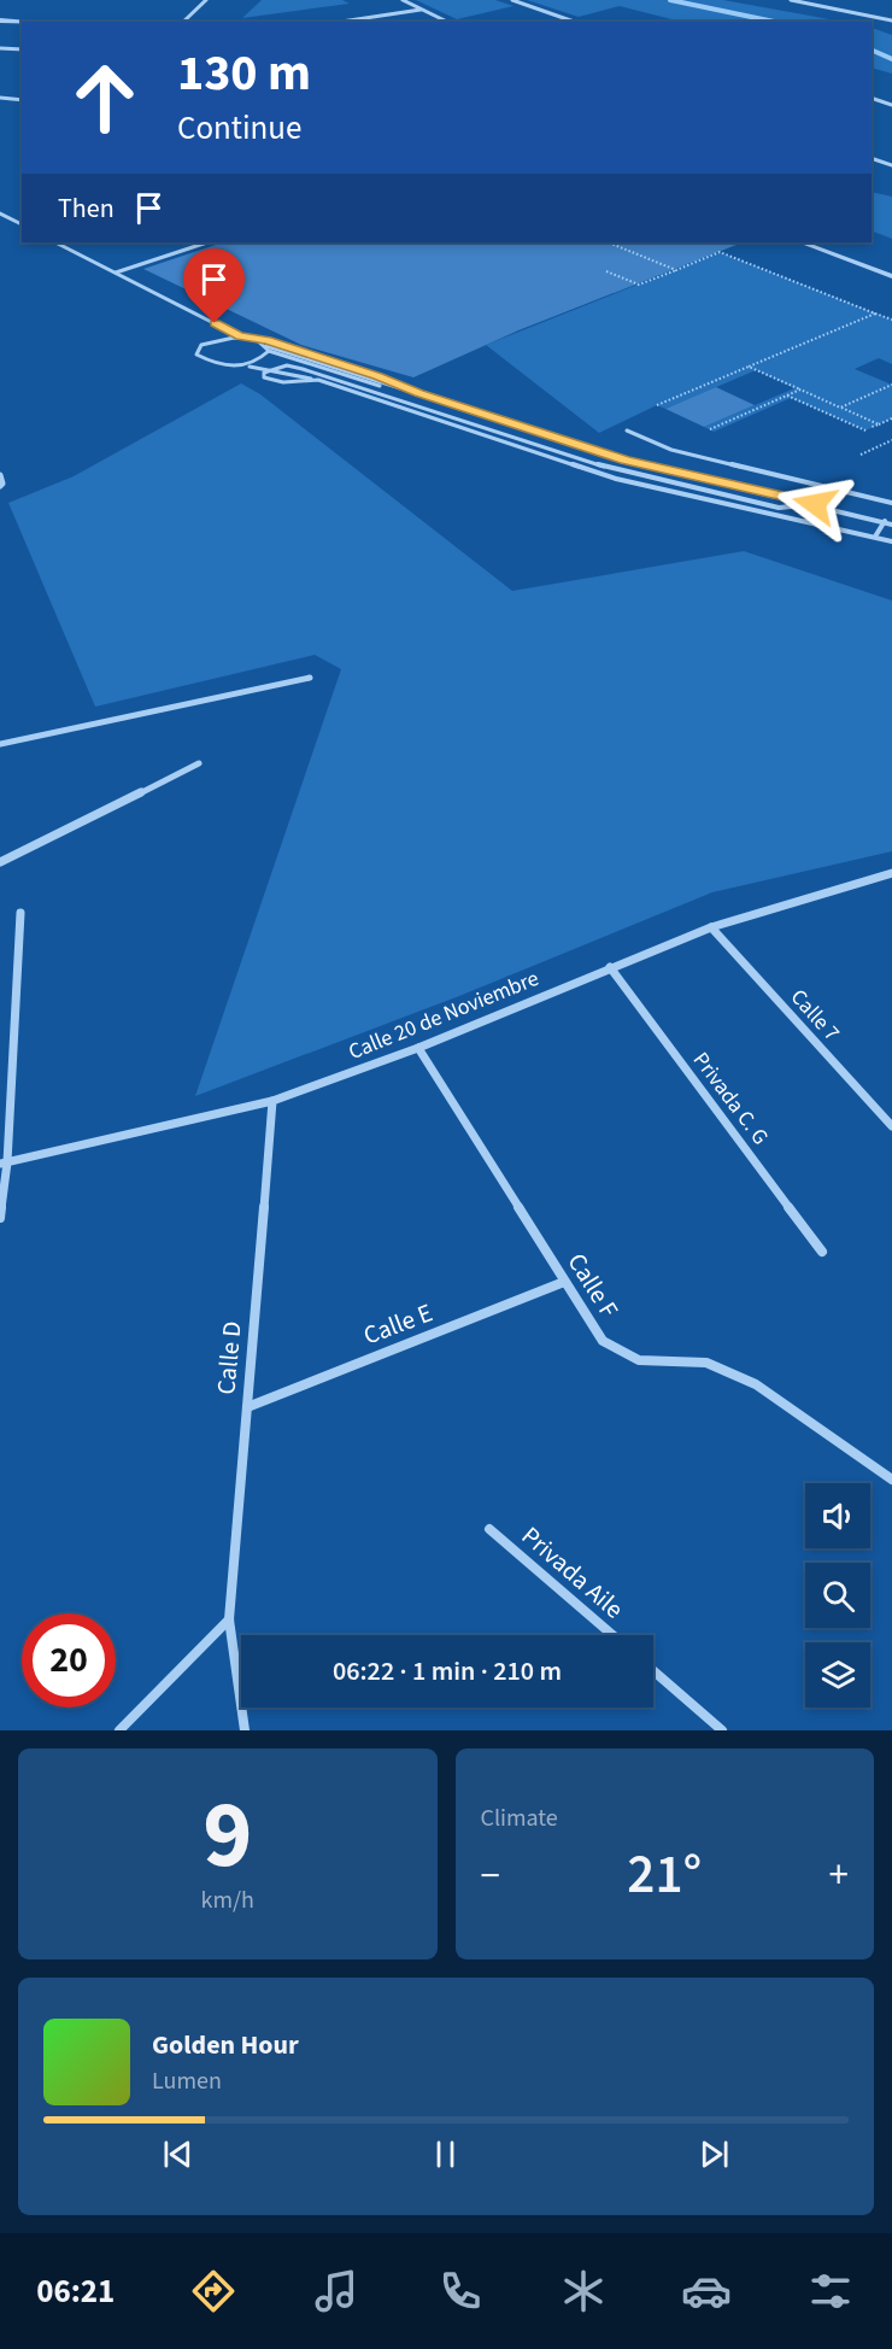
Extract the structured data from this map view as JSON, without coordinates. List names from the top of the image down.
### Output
{
  "streets": {
    "street": [
      "Calle 20 de Noviembre",
      "Calle 7",
      "Privada C. G",
      "Calle F",
      "Calle E",
      "Calle D",
      "Privada Aile"
    ]
  },
  "crossings": [
    ["Calle 20 de Noviembre", "Calle 7"],
    ["Calle 20 de Noviembre", "Privada C. G"],
    ["Calle 20 de Noviembre", "Calle F"],
    ["Calle 20 de Noviembre", "Calle D"],
    ["Calle F", "Calle E"],
    ["Calle E", "Calle D"]
  ],
  "page": {
    "turn": ["130 m", "Continue"],
    "then": "Then",
    "limit": "20",
    "trip": "06:22 · 1 min · 210 m",
    "tile": [
      ["9", "km/h"],
      "Climate"
    ],
    "heat": ["−", "21°", "+"],
    "song": ["Golden Hour", "Lumen"],
    "tabs": "06:21"
  }
}
